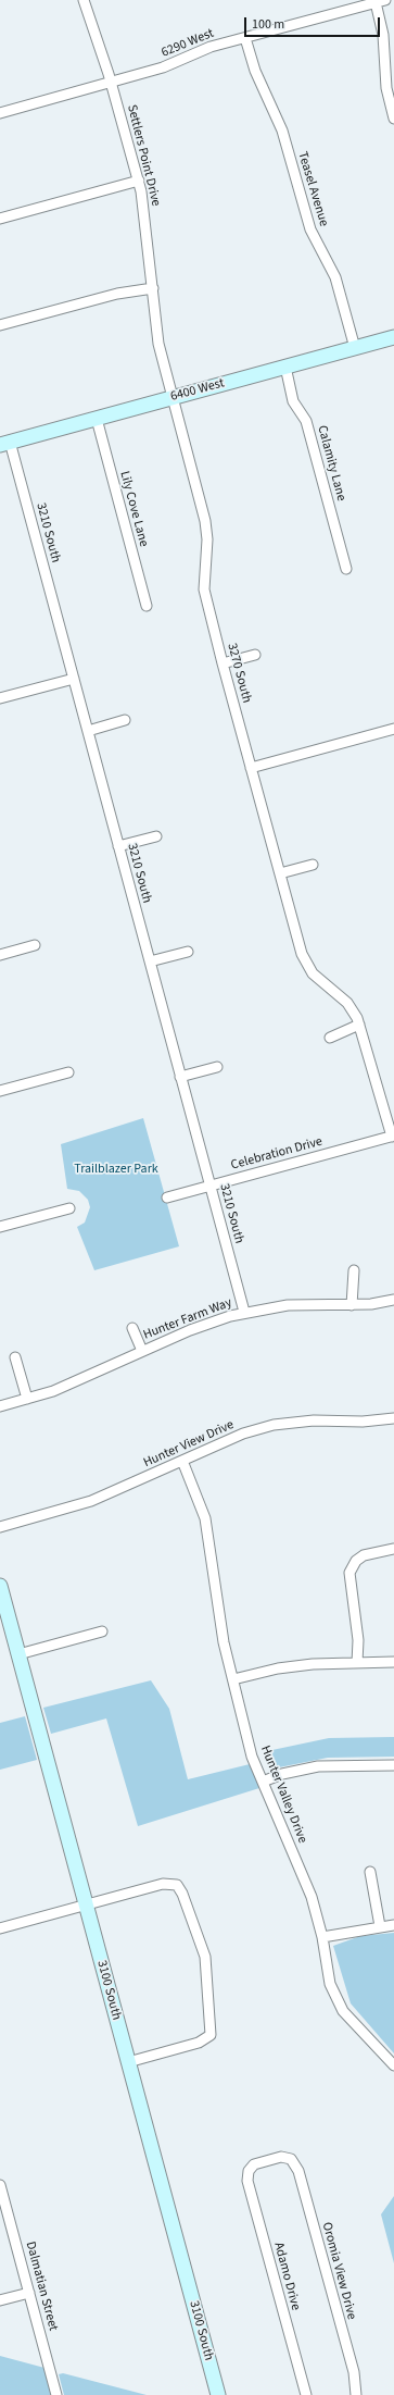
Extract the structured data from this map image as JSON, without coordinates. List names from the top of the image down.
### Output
{
  "streets": {
    "main road": ["6400 West", "3100 South"],
    "street": [
      "6290 West",
      "Settlers Point Drive",
      "Teasel Avenue",
      "Calamity Lane",
      "Lily Cove Lane",
      "3210 South",
      "3270 South",
      "Celebration Drive",
      "Hunter Farm Way",
      "Hunter View Drive",
      "Hunter Valley Drive",
      "Oromia View Drive",
      "Adamo Drive",
      "Dalmatian Street"
    ]
  },
  "crossings": [
    ["6290 West", "Settlers Point Drive"],
    ["6290 West", "Teasel Avenue"],
    ["Settlers Point Drive", "6400 West"],
    ["Settlers Point Drive", "3270 South"],
    ["Teasel Avenue", "6400 West"],
    ["6400 West", "Calamity Lane"],
    ["6400 West", "Lily Cove Lane"],
    ["6400 West", "3210 South"],
    ["6400 West", "3270 South"],
    ["3210 South", "Celebration Drive"],
    ["3210 South", "Hunter Farm Way"],
    ["3270 South", "Celebration Drive"],
    ["Hunter View Drive", "Hunter Valley Drive"],
    ["Oromia View Drive", "Adamo Drive"]
  ],
  "parks": ["Trailblazer Park"],
  "scale_bar": "100 m"
}
